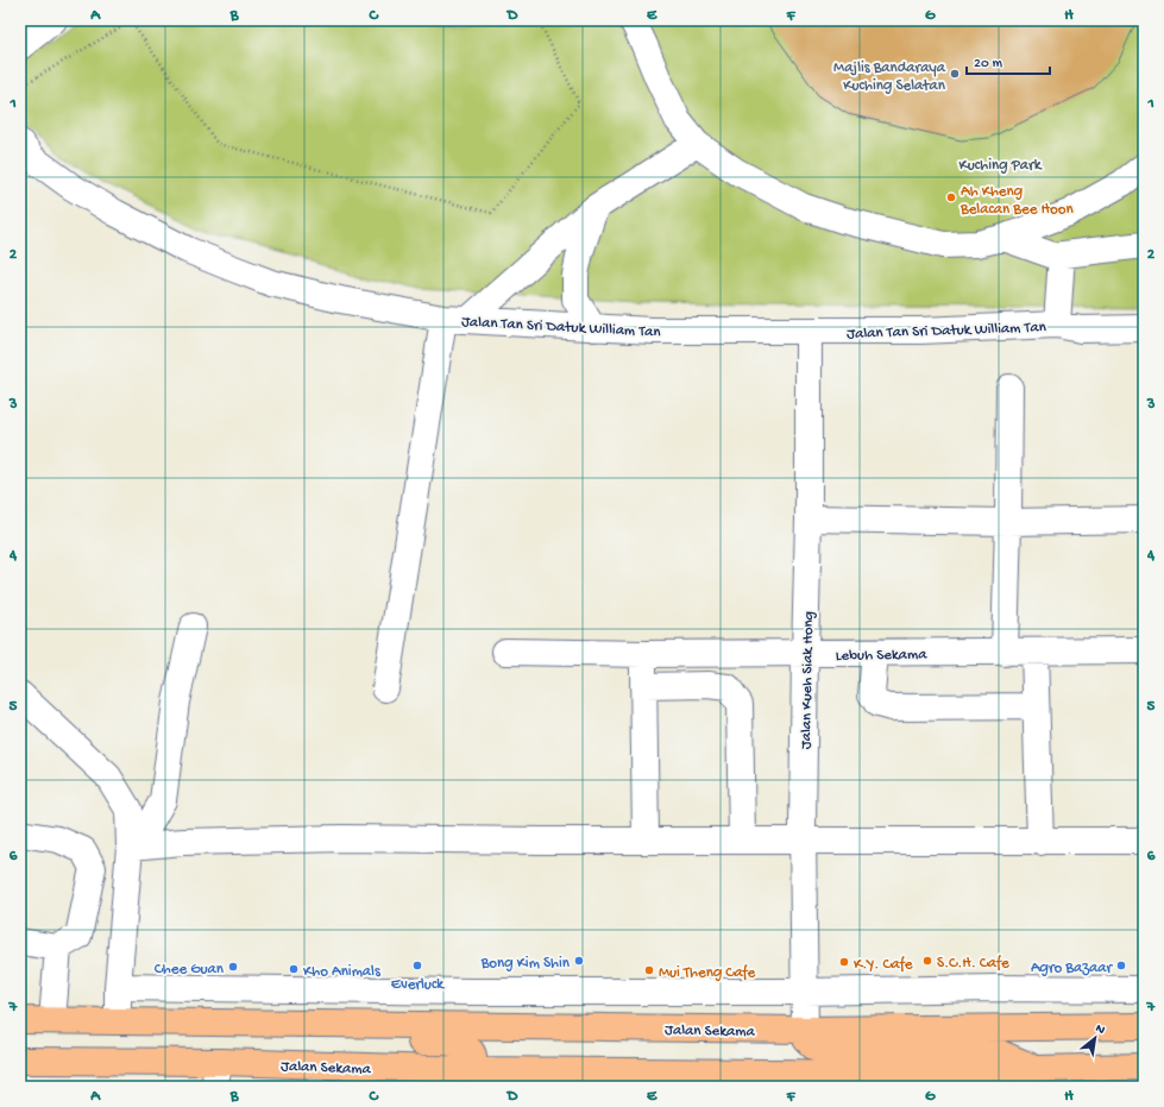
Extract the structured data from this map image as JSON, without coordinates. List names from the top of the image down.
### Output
{
  "streets": {
    "main road": ["Jalan Sekama"],
    "street": ["Jalan Tan Sri Datuk William Tan", "Lebuh Sekama", "Jalan Kueh Siak Hong"]
  },
  "crossings": [
    ["Jalan Tan Sri Datuk William Tan", "Jalan Kueh Siak Hong"],
    ["Lebuh Sekama", "Jalan Kueh Siak Hong"],
    ["Jalan Kueh Siak Hong", "Jalan Sekama"]
  ],
  "parks": ["Kuching Park"],
  "places": [
    "Majlis Bandaraya Kuching Selatan",
    "Ah Kheng Belacan Bee Hoon",
    "Bong Kim Shin",
    "S.C.H. Cafe",
    "K.Y. Cafe",
    "Everluck",
    "Agro Bazaar",
    "Chee Guan",
    "Kho Animals",
    "Mui Theng Cafe"
  ],
  "scale_bar": "20 m",
  "north": "top right",
  "grid": {
    "columns": [
      "A",
      "B",
      "C",
      "D",
      "E",
      "F",
      "G",
      "H"
    ],
    "rows": [
      "1",
      "2",
      "3",
      "4",
      "5",
      "6",
      "7"
    ]
  }
}
